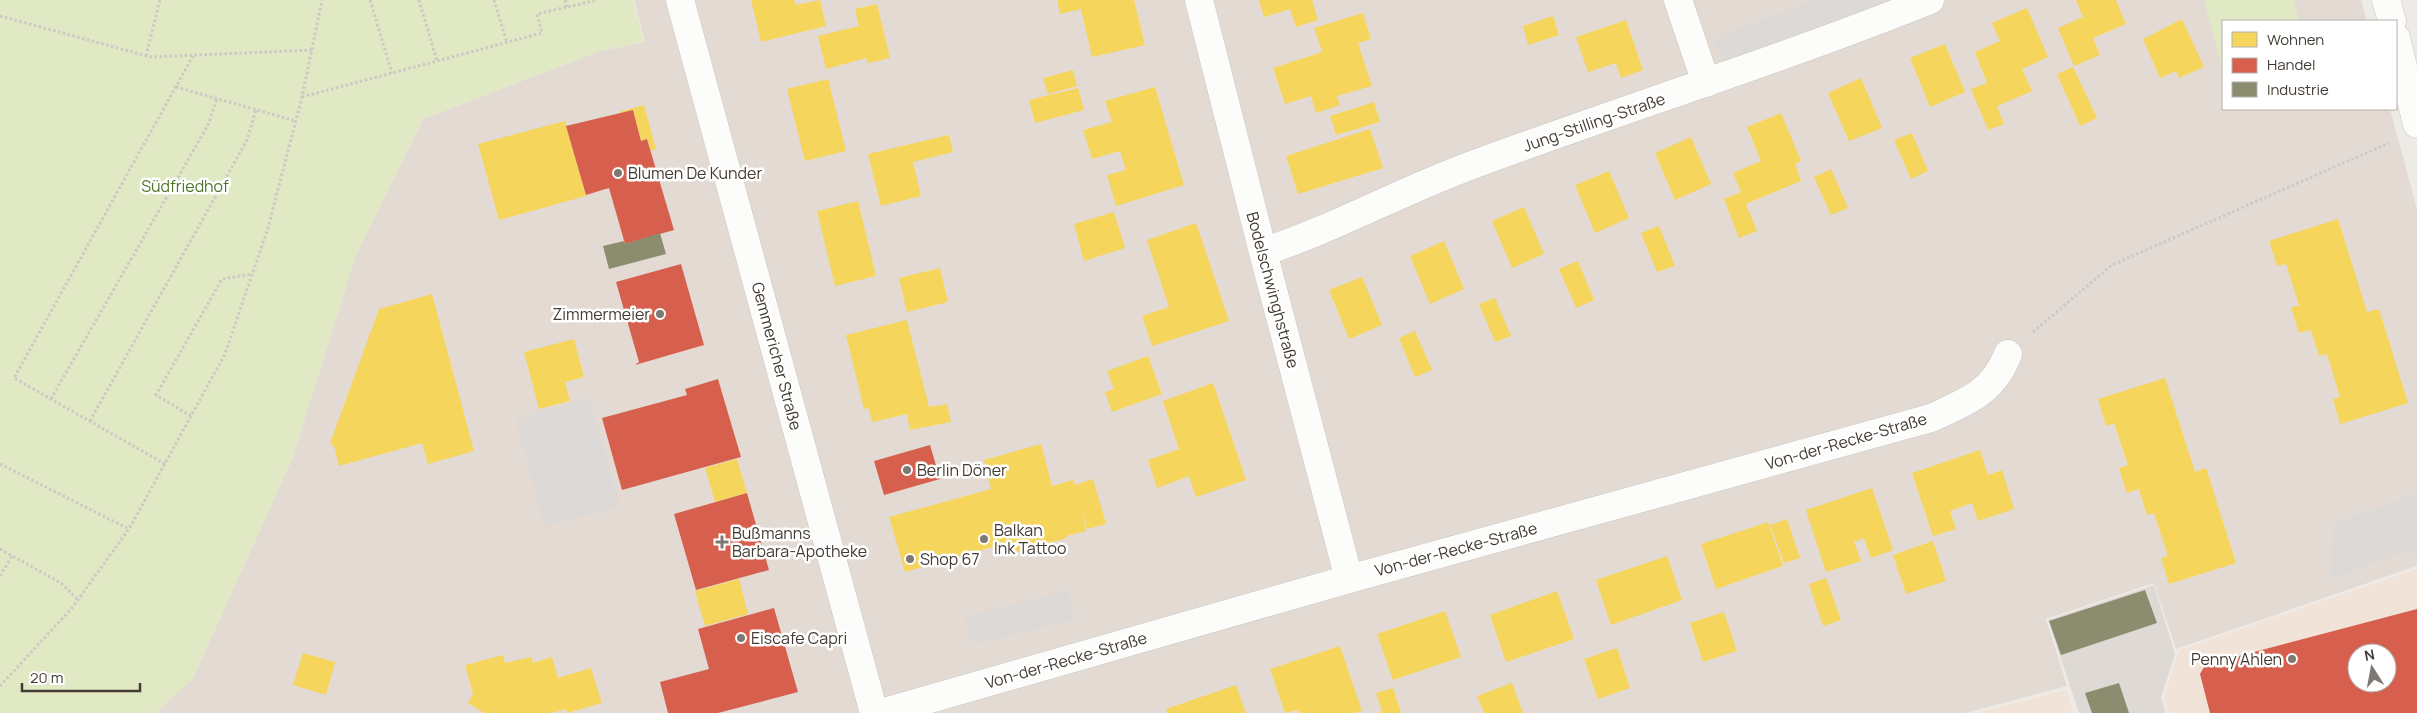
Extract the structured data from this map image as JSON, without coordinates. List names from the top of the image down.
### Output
{
  "streets": {
    "street": [
      "Jung-Stilling-Straße",
      "Bodelschwinghstraße",
      "Gemmericher Straße",
      "Von-der-Recke-Straße"
    ]
  },
  "crossings": [
    ["Jung-Stilling-Straße", "Bodelschwinghstraße"],
    ["Bodelschwinghstraße", "Von-der-Recke-Straße"]
  ],
  "parks": ["Südfriedhof"],
  "places": {
    "other": [
      "Blumen De Kunder",
      "Zimmermeier",
      "Berlin Döner",
      "Balkan Ink Tattoo",
      "Shop 67",
      "Eiscafe Capri",
      "Penny Ahlen"
    ],
    "health": ["Bußmanns Barbara-Apotheke"]
  },
  "legend": ["Wohnen", "Handel", "Industrie"],
  "scale_bar": "20 m",
  "north": "top"
}
